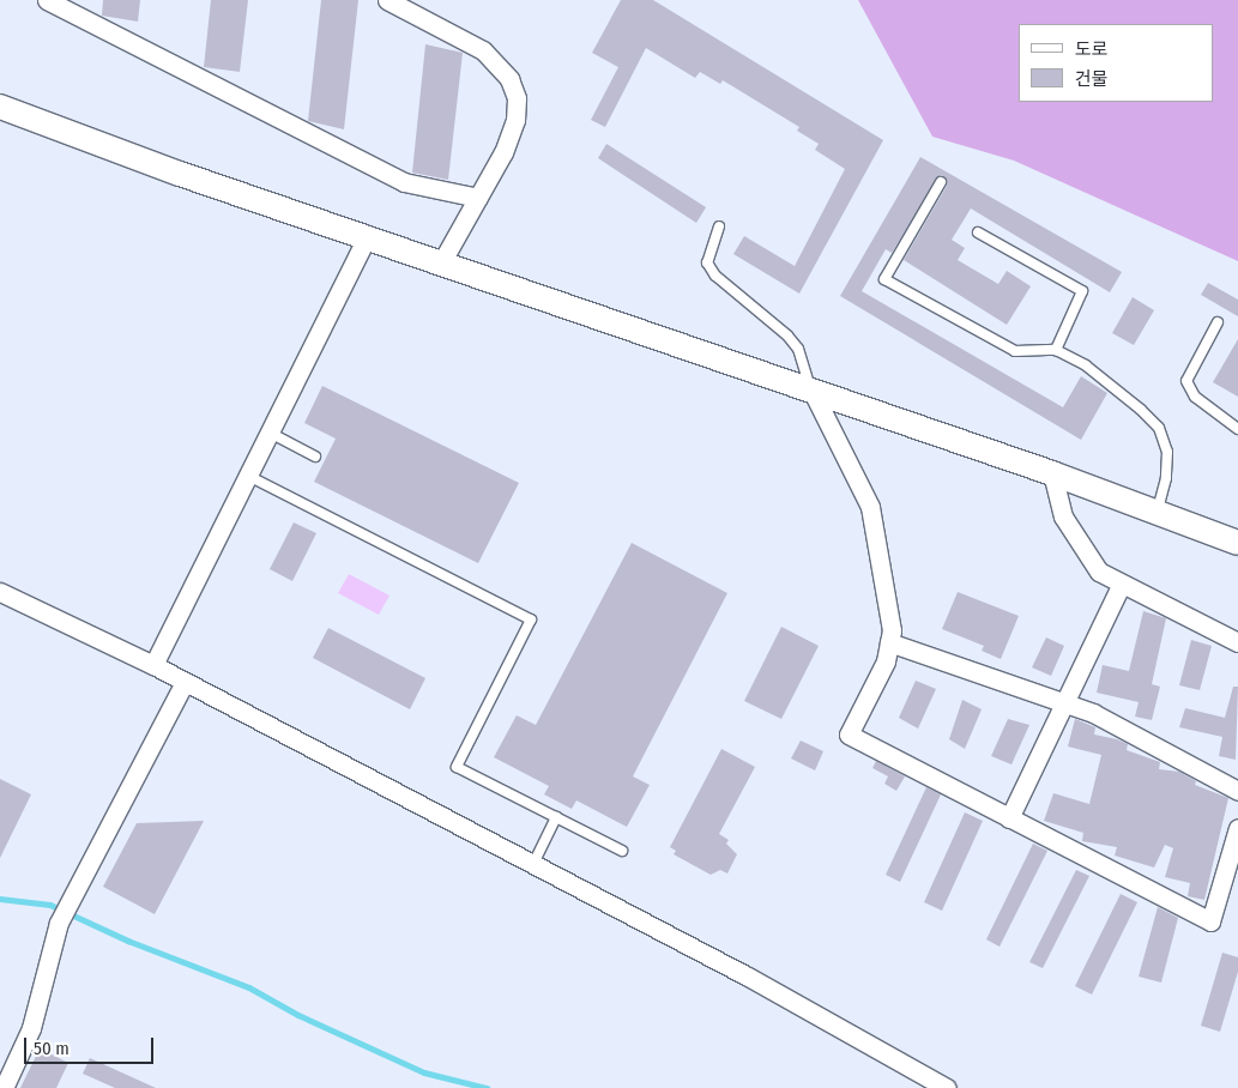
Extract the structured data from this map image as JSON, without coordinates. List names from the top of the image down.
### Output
{
  "legend": ["도로", "건물"],
  "scale_bar": "50 m"
}
